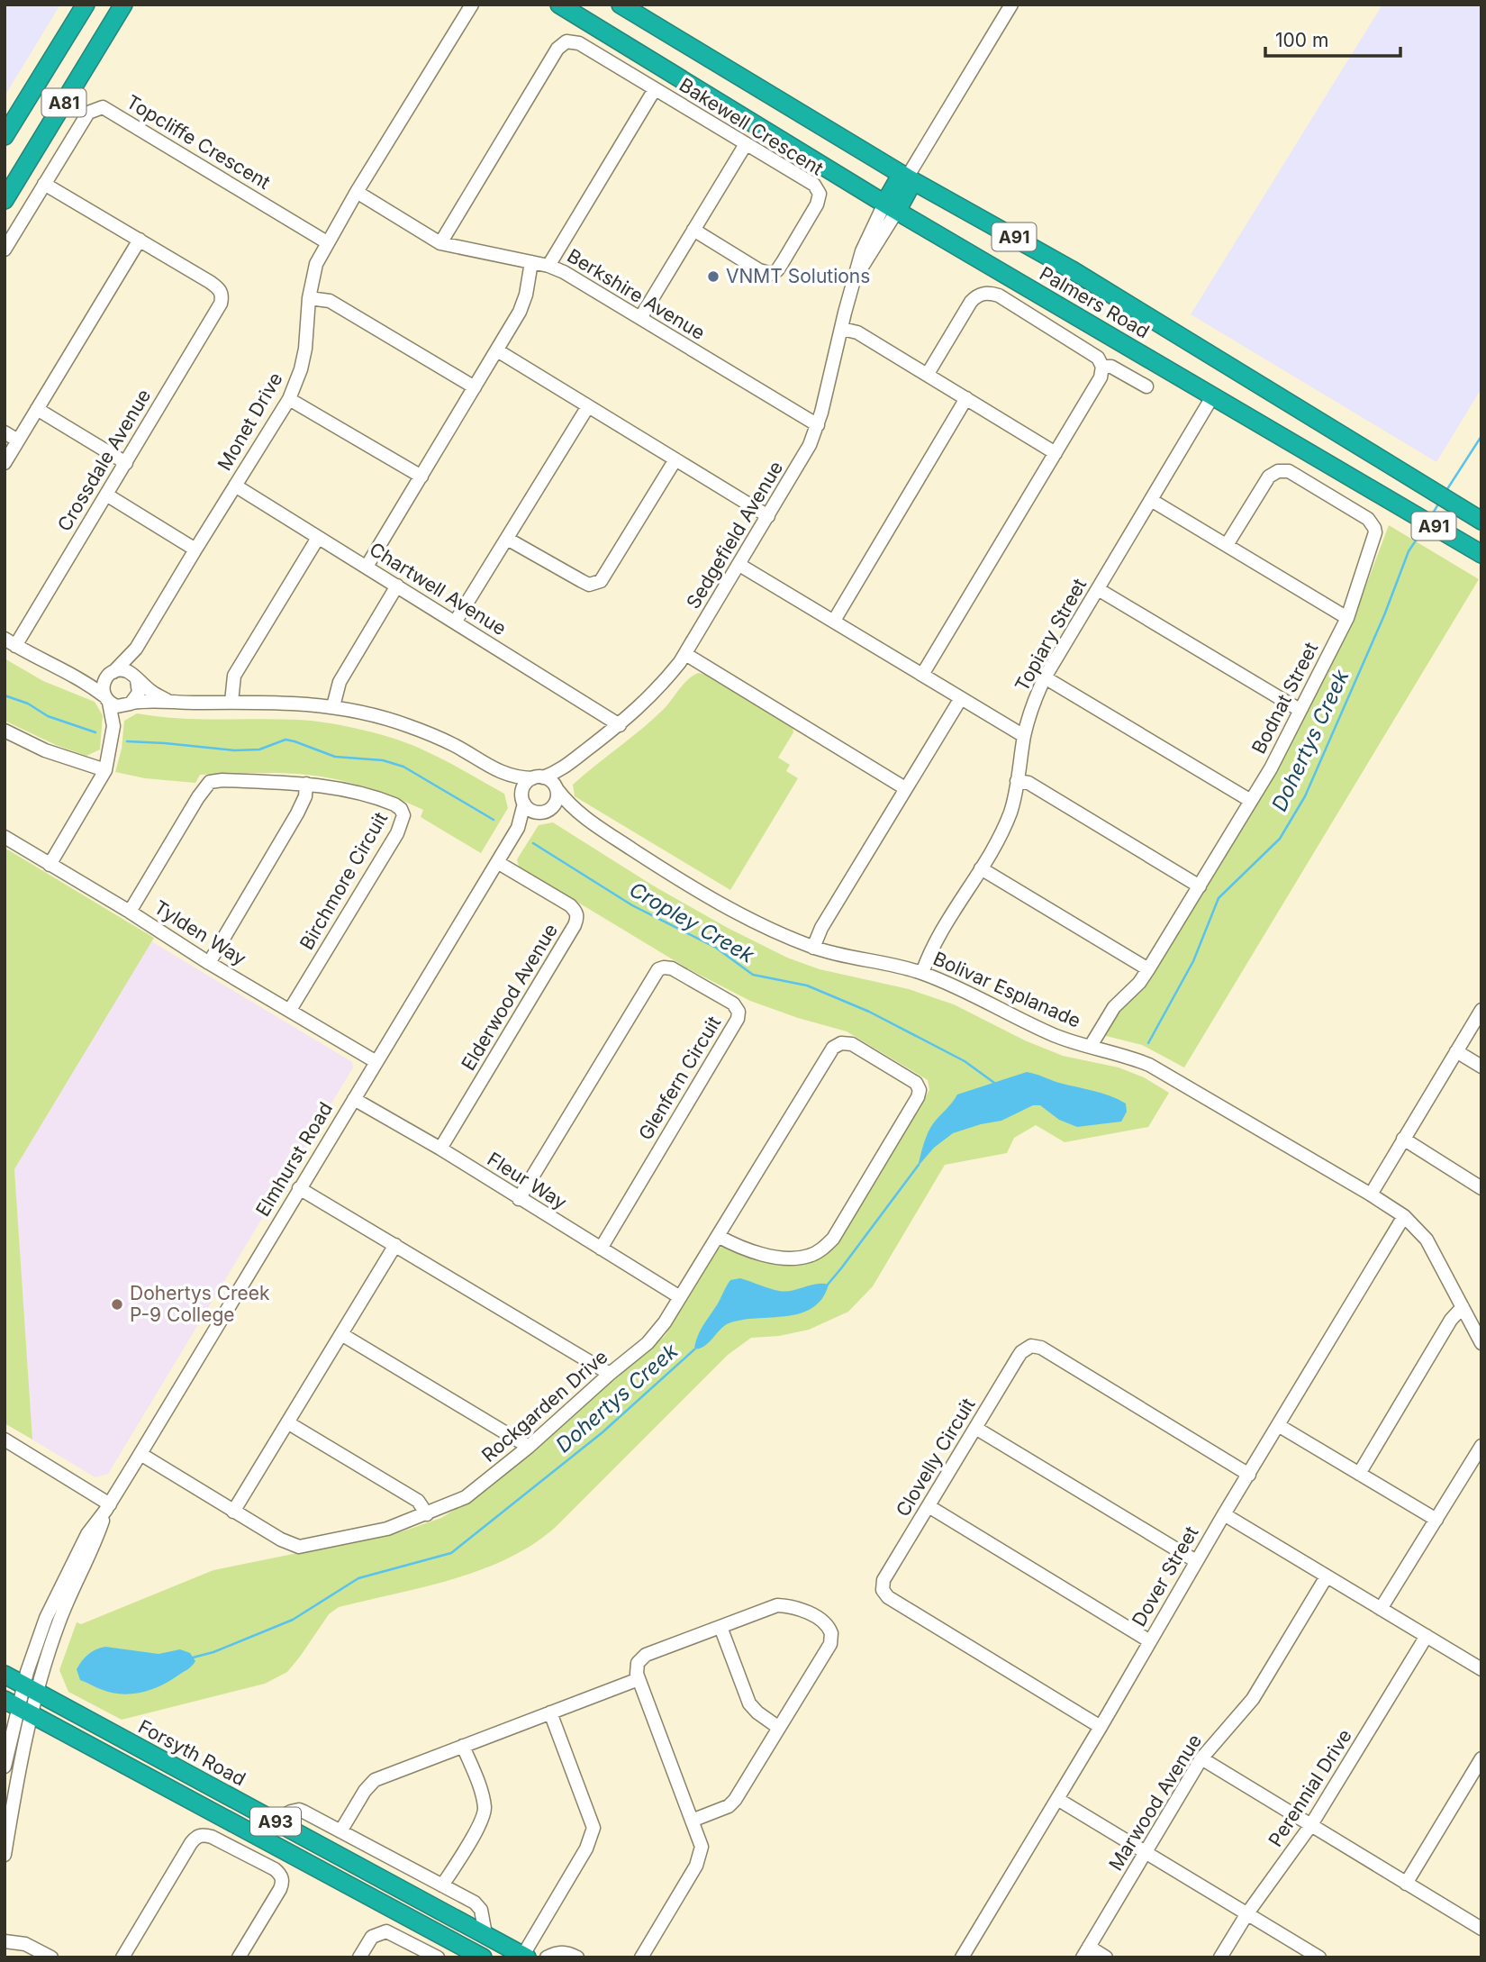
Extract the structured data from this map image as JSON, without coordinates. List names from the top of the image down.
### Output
{
  "streets": {
    "highway": [
      "A81",
      "A91",
      "Palmers Road",
      "Forsyth Road",
      "A93"
    ],
    "street": [
      "Bakewell Crescent",
      "Topcliffe Crescent",
      "Berkshire Avenue",
      "Monet Drive",
      "Crossdale Avenue",
      "Sedgefield Avenue",
      "Chartwell Avenue",
      "Topiary Street",
      "Bodnat Street",
      "Birchmore Circuit",
      "Tylden Way",
      "Bolivar Esplanade",
      "Elderwood Avenue",
      "Glenfern Circuit",
      "Elmhurst Road",
      "Fleur Way",
      "Rockgarden Drive",
      "Clovelly Circuit",
      "Dover Street",
      "Perennial Drive",
      "Marwood Avenue"
    ]
  },
  "crossings": [
    ["Bakewell Crescent", "Berkshire Avenue"],
    ["Topcliffe Crescent", "Monet Drive"],
    ["Berkshire Avenue", "Monet Drive"],
    ["Berkshire Avenue", "Sedgefield Avenue"],
    ["Palmers Road", "Sedgefield Avenue"],
    ["Palmers Road", "Topiary Street"],
    ["Monet Drive", "Chartwell Avenue"],
    ["Sedgefield Avenue", "Chartwell Avenue"],
    ["Sedgefield Avenue", "Bolivar Esplanade"],
    ["Sedgefield Avenue", "Elmhurst Road"],
    ["Topiary Street", "Bolivar Esplanade"],
    ["Bodnat Street", "Bolivar Esplanade"],
    ["Birchmore Circuit", "Tylden Way"],
    ["Tylden Way", "Elmhurst Road"],
    ["Bolivar Esplanade", "Elmhurst Road"],
    ["Bolivar Esplanade", "Dover Street"],
    ["Elderwood Avenue", "Elmhurst Road"],
    ["Elderwood Avenue", "Fleur Way"],
    ["Glenfern Circuit", "Fleur Way"],
    ["Elmhurst Road", "Fleur Way"],
    ["Elmhurst Road", "Rockgarden Drive"],
    ["Elmhurst Road", "Forsyth Road"],
    ["Elmhurst Road", "A93"],
    ["Fleur Way", "Rockgarden Drive"],
    ["Clovelly Circuit", "Dover Street"]
  ],
  "water": ["Dohertys Creek", "Cropley Creek"],
  "places": ["VNMT Solutions", "Dohertys Creek P-9 College"],
  "scale_bar": "100 m"
}
